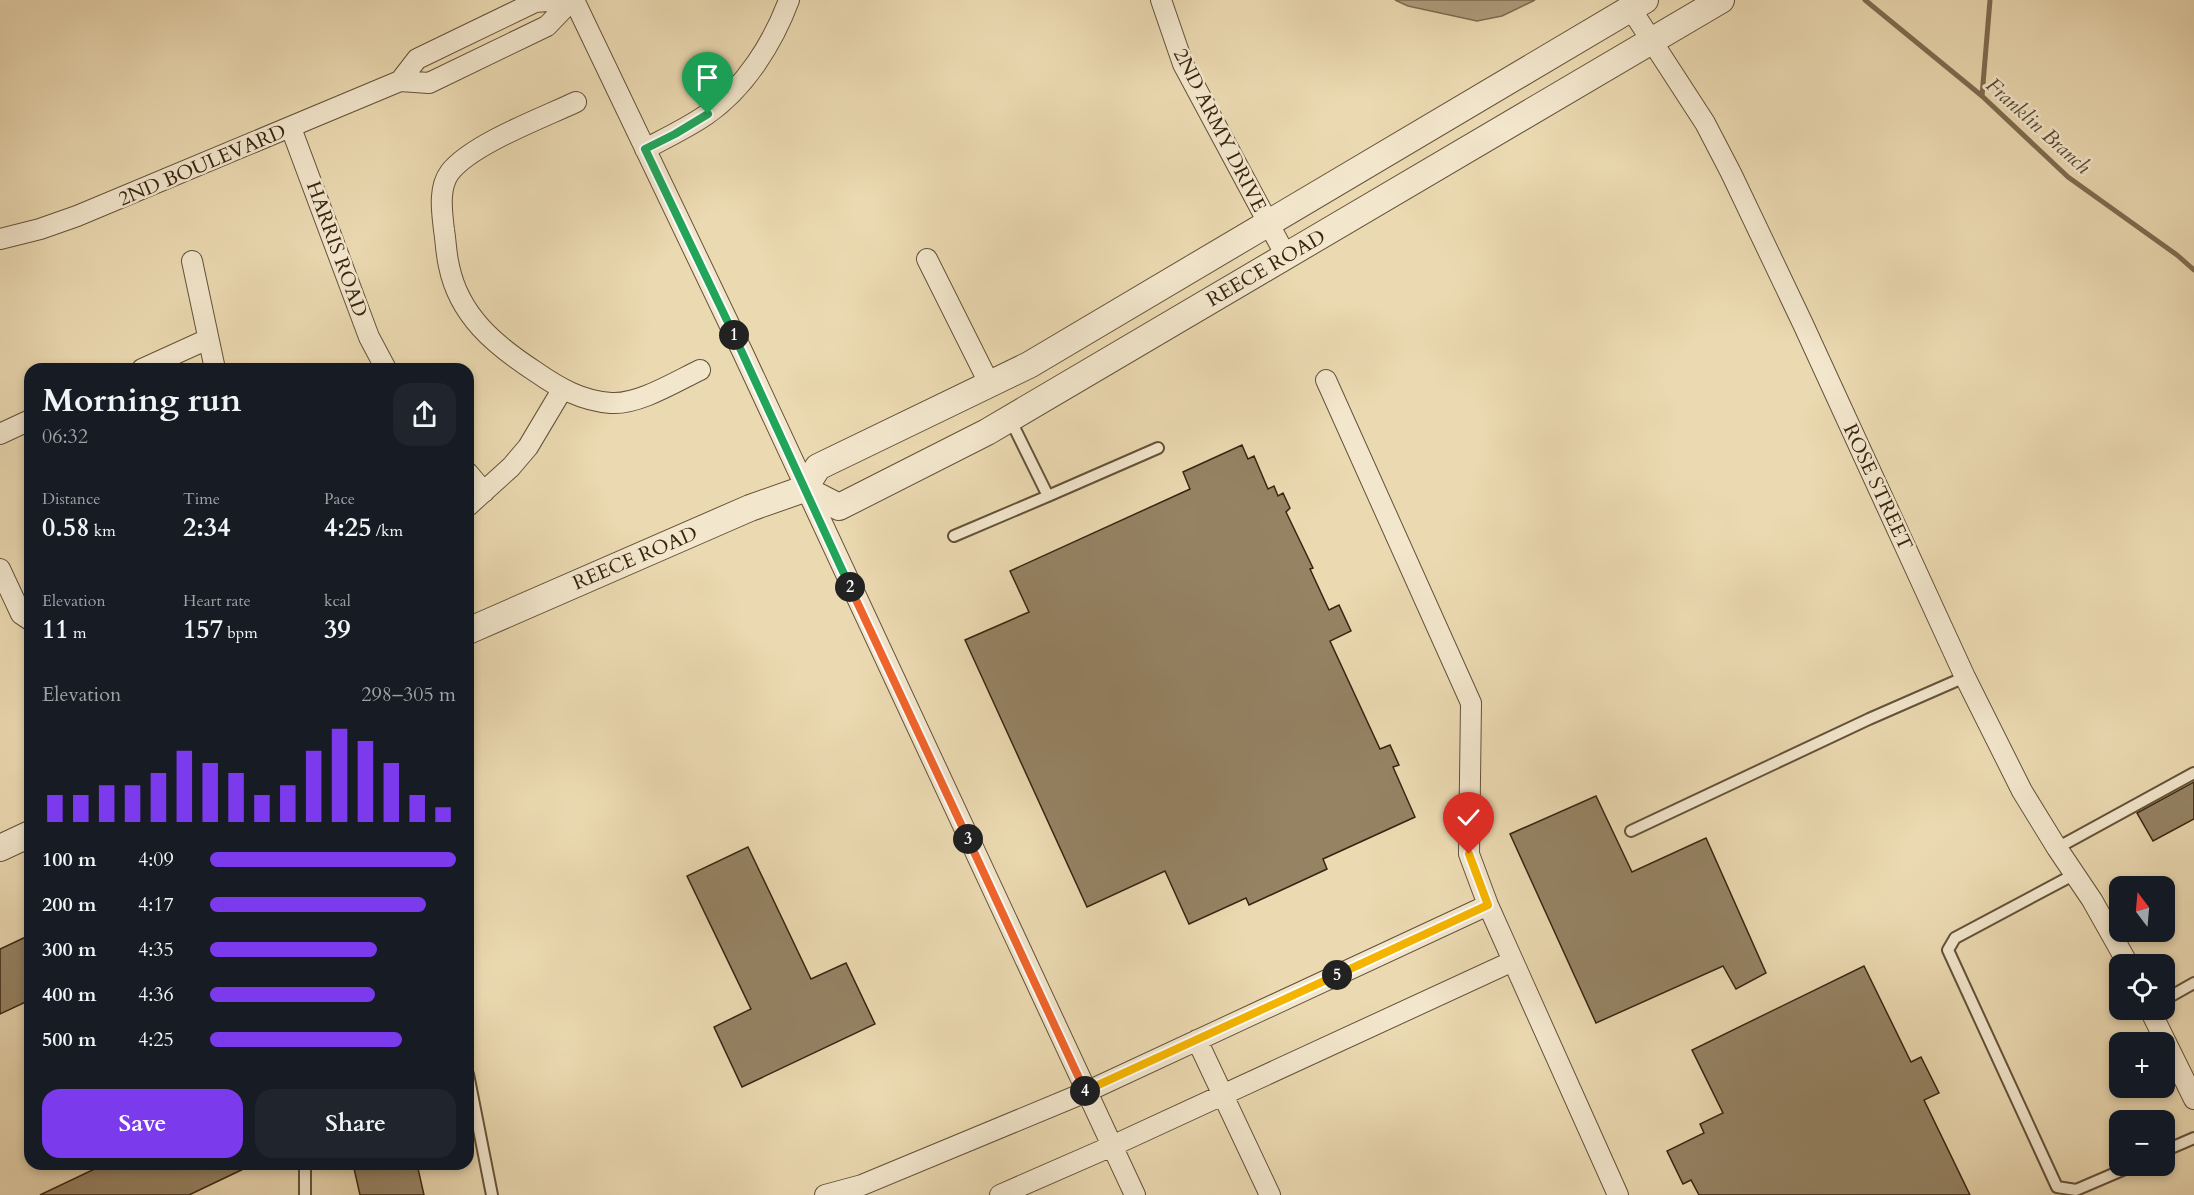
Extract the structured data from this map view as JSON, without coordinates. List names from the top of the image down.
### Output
{
  "streets": {
    "street": [
      "2ND ARMY DRIVE",
      "2ND BOULEVARD",
      "HARRIS ROAD",
      "REECE ROAD",
      "ROSE STREET"
    ]
  },
  "crossings": [
    ["2ND ARMY DRIVE", "REECE ROAD"],
    ["2ND BOULEVARD", "HARRIS ROAD"],
    ["REECE ROAD", "ROSE STREET"]
  ],
  "water": ["Franklin Branch"],
  "north": "top",
  "page": {
    "pins": [
      "1",
      "2",
      "3",
      "5",
      "4"
    ],
    "heading": ["Morning run", "06:32"],
    "stats": [
      ["Distance", "0.58 km"],
      ["Time", "2:34"],
      ["Pace", "4:25 /km"],
      ["Elevation", "11 m"],
      ["Heart rate", "157 bpm"],
      ["kcal", "39"]
    ],
    "chart": ["Elevation", "298–305 m"],
    "list": [
      {
        "name": "100 m",
        "note": "4:09"
      },
      {
        "name": "200 m",
        "note": "4:17"
      },
      {
        "name": "300 m",
        "note": "4:35"
      },
      {
        "name": "400 m",
        "note": "4:36"
      },
      {
        "name": "500 m",
        "note": "4:25"
      }
    ],
    "map_buttons": ["+", "−"],
    "buttons": ["Save", "Share"]
  }
}
